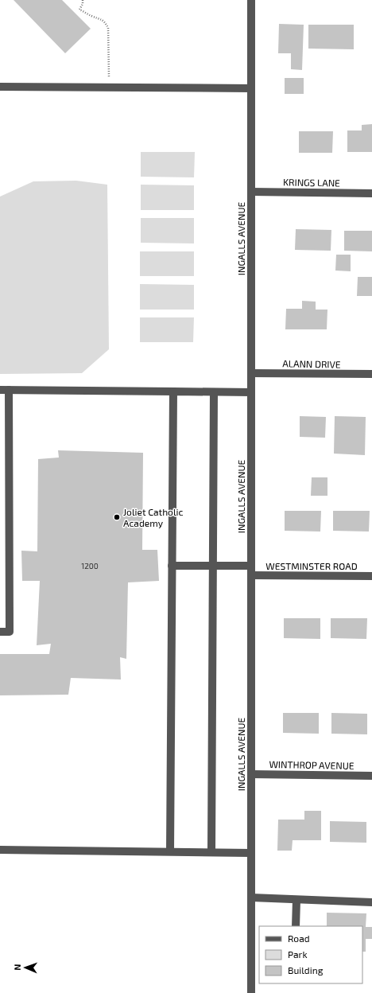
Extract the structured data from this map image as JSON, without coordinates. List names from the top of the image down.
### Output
{
  "streets": {
    "street": [
      "KRINGS LANE",
      "INGALLS AVENUE",
      "ALANN DRIVE",
      "WESTMINSTER ROAD",
      "WINTHROP AVENUE"
    ]
  },
  "crossings": [
    ["KRINGS LANE", "INGALLS AVENUE"],
    ["INGALLS AVENUE", "ALANN DRIVE"],
    ["INGALLS AVENUE", "WESTMINSTER ROAD"],
    ["INGALLS AVENUE", "WINTHROP AVENUE"]
  ],
  "places": ["Joliet Catholic Academy"],
  "house_numbers": ["1200"],
  "legend": ["Road", "Park", "Building"],
  "north": "left"
}
